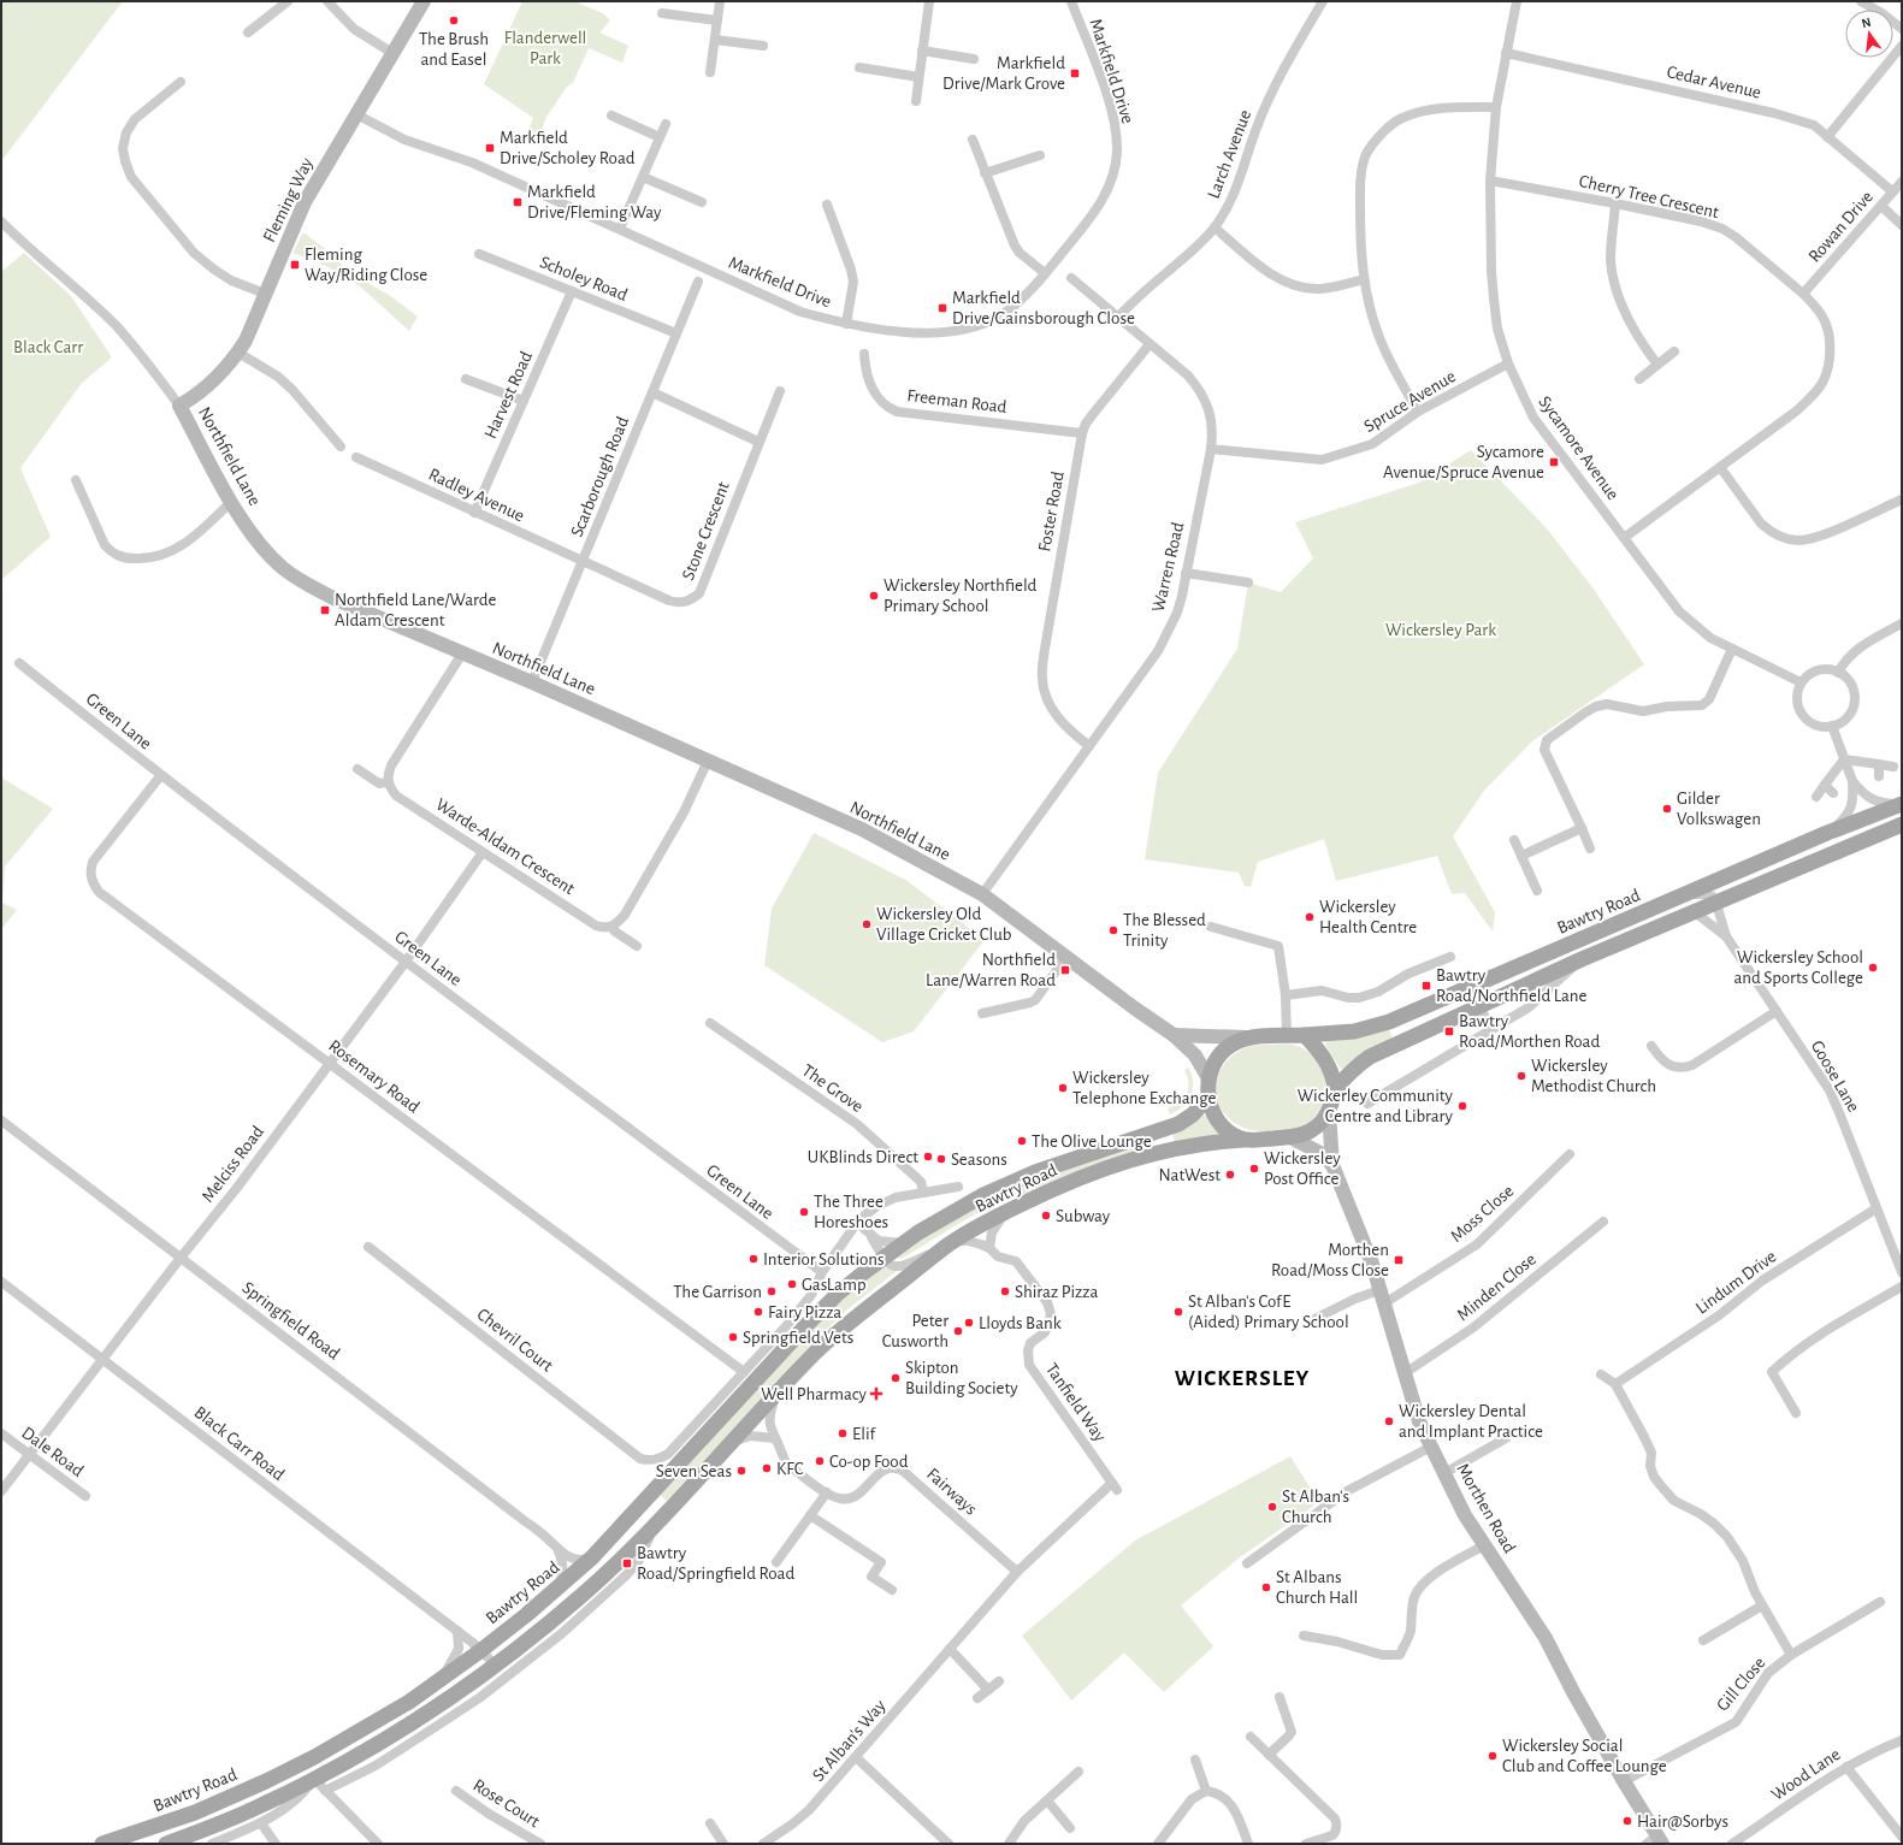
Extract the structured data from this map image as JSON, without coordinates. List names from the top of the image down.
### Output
{
  "streets": {
    "main road": ["Bawtry Road"],
    "street": [
      "Markfield Drive",
      "Cedar Avenue",
      "Larch Avenue",
      "Cherry Tree Crescent",
      "Fleming Way",
      "Rowan Drive",
      "Scholey Road",
      "Harvest Road",
      "Freeman Road",
      "Spruce Avenue",
      "Sycamore Avenue",
      "Northfield Lane",
      "Scarborough Road",
      "Radley Avenue",
      "Foster Road",
      "Stone Crescent",
      "Warren Road",
      "Green Lane",
      "Warde-Aldam Crescent",
      "Rosemary Road",
      "Goose Lane",
      "The Grove",
      "Melciss Road",
      "Moss Close",
      "Lindum Drive",
      "Minden Close",
      "Springfield Road",
      "Chevril Court",
      "Tanfield Way",
      "Black Carr Road",
      "Dale Road",
      "Fairways",
      "Morthen Road",
      "Gill Close",
      "St Alban's Way",
      "Wood Lane",
      "Rose Court"
    ]
  },
  "crossings": [
    ["Markfield Drive", "Fleming Way"],
    ["Cedar Avenue", "Rowan Drive"],
    ["Cedar Avenue", "Sycamore Avenue"],
    ["Larch Avenue", "Warren Road"],
    ["Cherry Tree Crescent", "Rowan Drive"],
    ["Cherry Tree Crescent", "Sycamore Avenue"],
    ["Fleming Way", "Northfield Lane"],
    ["Scholey Road", "Harvest Road"],
    ["Scholey Road", "Scarborough Road"],
    ["Harvest Road", "Radley Avenue"],
    ["Freeman Road", "Foster Road"],
    ["Spruce Avenue", "Sycamore Avenue"],
    ["Spruce Avenue", "Warren Road"],
    ["Northfield Lane", "Scarborough Road"],
    ["Northfield Lane", "Warren Road"],
    ["Northfield Lane", "Bawtry Road"],
    ["Northfield Lane", "Morthen Road"],
    ["Scarborough Road", "Radley Avenue"],
    ["Scarborough Road", "Stone Crescent"],
    ["Radley Avenue", "Stone Crescent"],
    ["Foster Road", "Warren Road"],
    ["Green Lane", "Bawtry Road"],
    ["Green Lane", "Rosemary Road"],
    ["Green Lane", "Melciss Road"],
    ["Warde-Aldam Crescent", "Melciss Road"],
    ["Bawtry Road", "Rosemary Road"],
    ["Bawtry Road", "The Grove"],
    ["Bawtry Road", "Springfield Road"],
    ["Bawtry Road", "Chevril Court"],
    ["Bawtry Road", "Tanfield Way"],
    ["Bawtry Road", "Black Carr Road"],
    ["Bawtry Road", "Fairways"],
    ["Bawtry Road", "Morthen Road"],
    ["Rosemary Road", "Melciss Road"],
    ["Goose Lane", "Lindum Drive"],
    ["Melciss Road", "Springfield Road"],
    ["Melciss Road", "Black Carr Road"],
    ["Melciss Road", "Dale Road"],
    ["Moss Close", "Morthen Road"],
    ["Minden Close", "Morthen Road"],
    ["Tanfield Way", "St Alban's Way"],
    ["Fairways", "St Alban's Way"],
    ["Morthen Road", "Gill Close"]
  ],
  "districts": ["WICKERSLEY"],
  "parks": ["Flanderwell Park", "Black Carr", "Wickersley Park"],
  "places": {
    "other": [
      "The Brush and Easel",
      "Wickersley Northfield Primary School",
      "Gilder Volkswagen",
      "Wickersley Health Centre",
      "Wickersley Old Village Cricket Club",
      "The Blessed Trinity",
      "Wickersley School and Sports College",
      "Wickersley Methodist Church",
      "Wickersley Telephone Exchange",
      "Wickerley Community Centre and Library",
      "The Olive Lounge",
      "UKBlinds Direct",
      "Seasons",
      "Wickersley Post Office",
      "NatWest",
      "The Three Horeshoes",
      "Subway",
      "Interior Solutions",
      "GasLamp",
      "The Garrison",
      "Shiraz Pizza",
      "Fairy Pizza",
      "St Alban's CofE (Aided) Primary School",
      "Lloyds Bank",
      "Peter Cusworth",
      "Springfield Vets",
      "Skipton Building Society",
      "Wickersley Dental and Implant Practice",
      "Elif",
      "Co-op Food",
      "KFC",
      "Seven Seas",
      "St Alban's Church",
      "St Albans Church Hall",
      "Wickersley Social Club and Coffee Lounge",
      "Hair@Sorbys"
    ],
    "transit": [
      "Markfield Drive/Mark Grove",
      "Markfield Drive/Scholey Road",
      "Markfield Drive/Fleming Way",
      "Fleming Way/Riding Close",
      "Markfield Drive/Gainsborough Close",
      "Sycamore Avenue/Spruce Avenue",
      "Northfield Lane/Warde Aldam Crescent",
      "Northfield Lane/Warren Road",
      "Bawtry Road/Northfield Lane",
      "Bawtry Road/Morthen Road",
      "Morthen Road/Moss Close",
      "Bawtry Road/Springfield Road"
    ],
    "health": ["Well Pharmacy"]
  },
  "north": "top"
}
